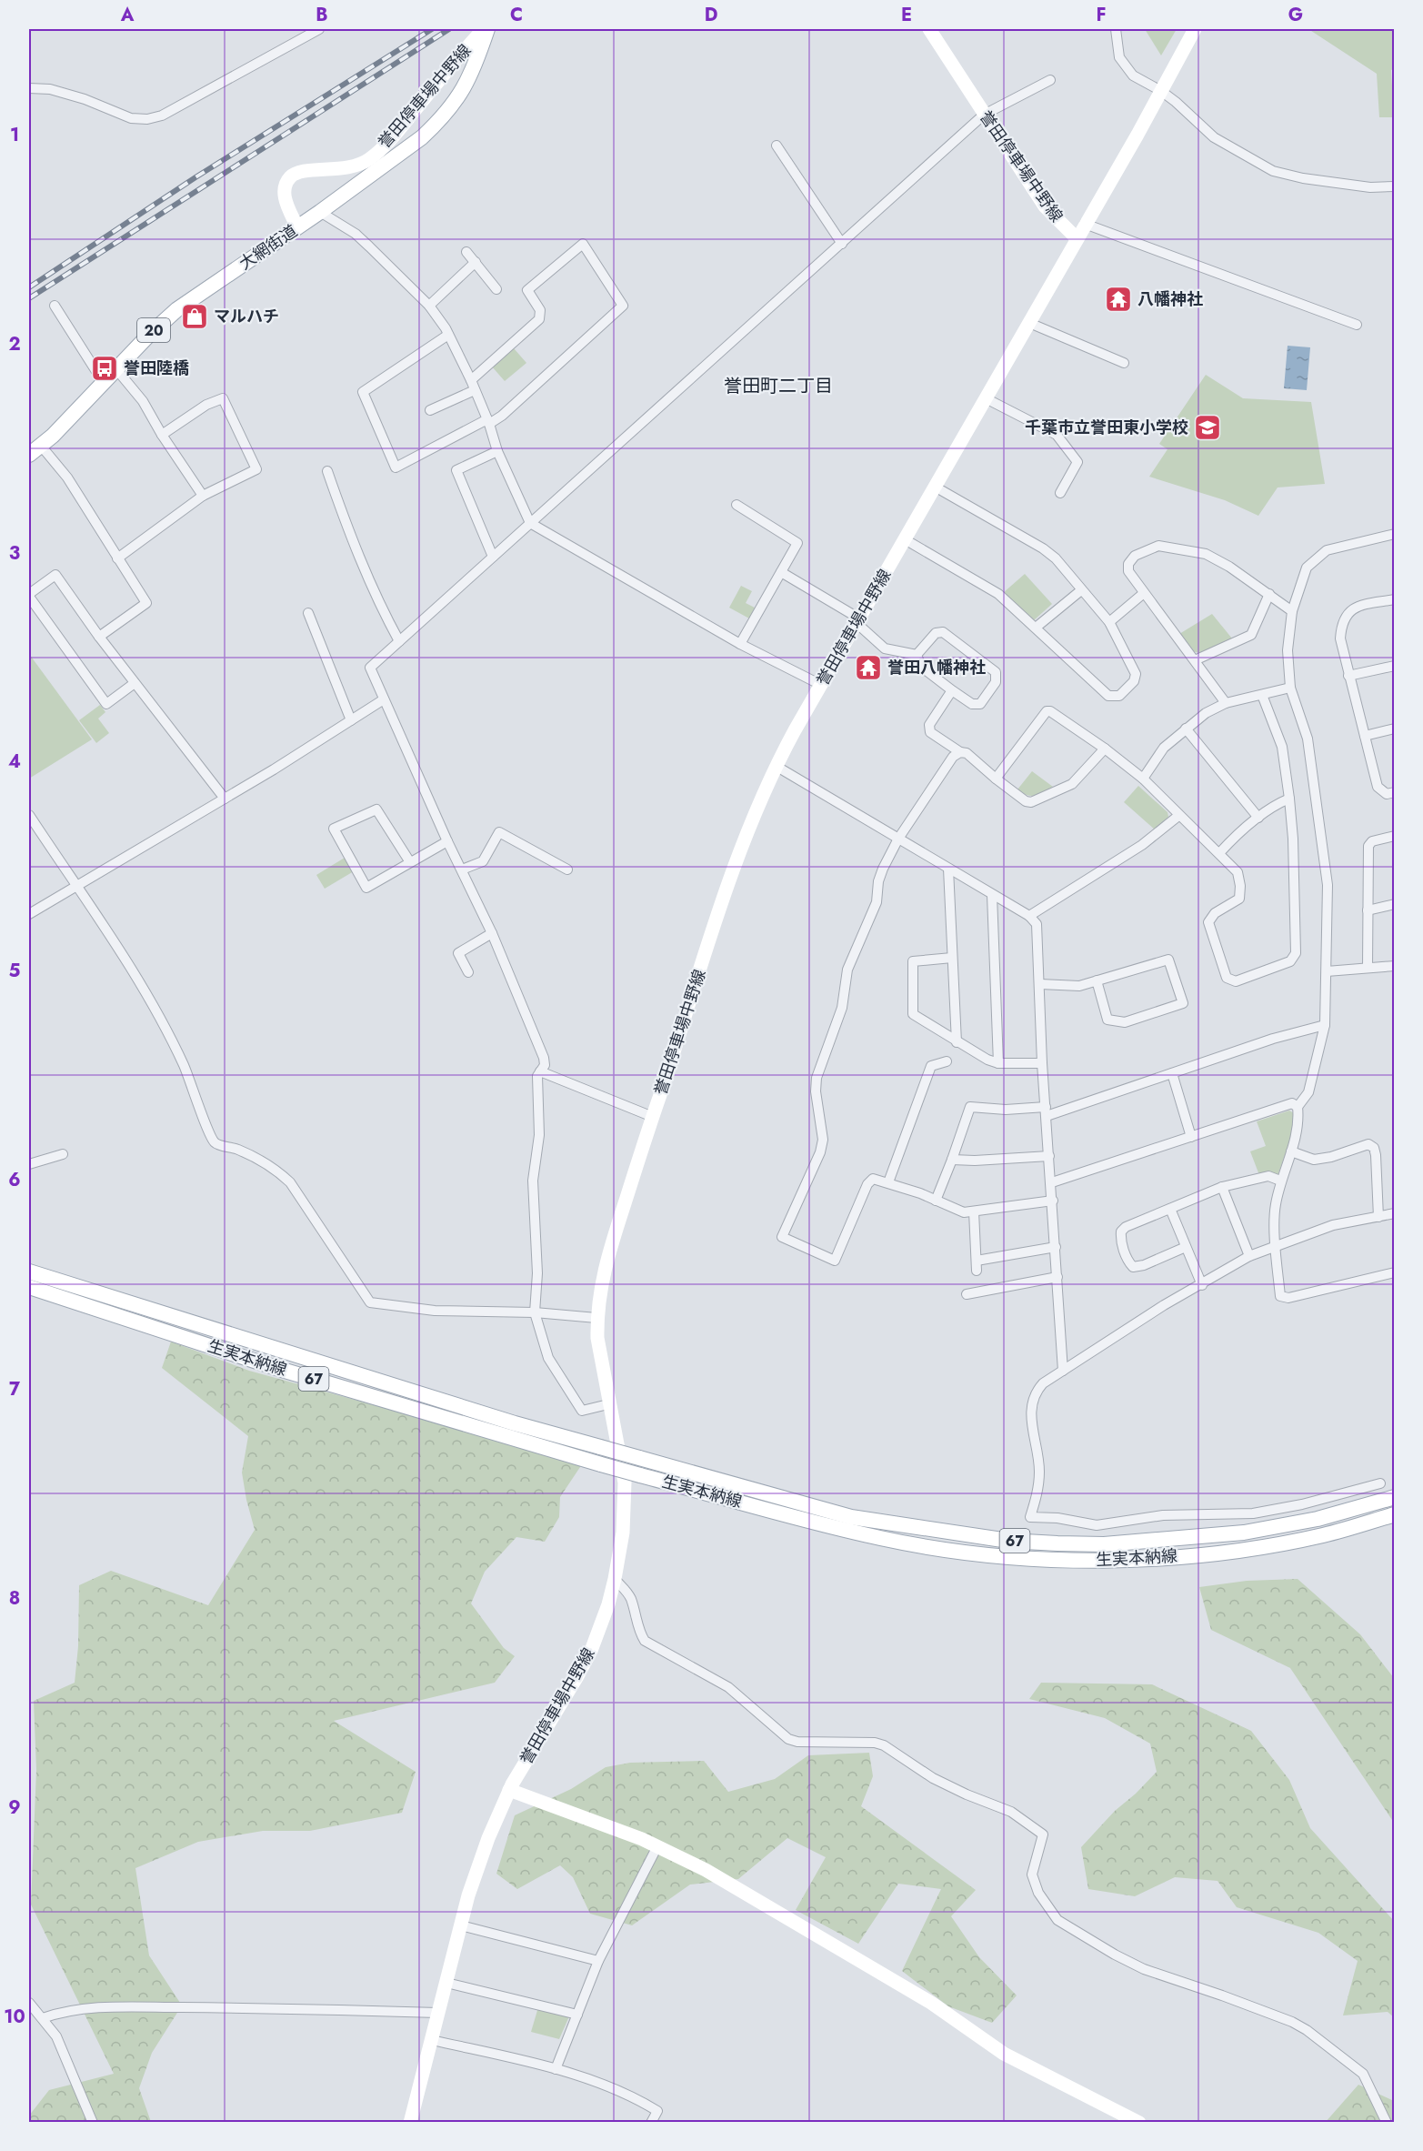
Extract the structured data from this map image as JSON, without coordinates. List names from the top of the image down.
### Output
{
  "streets": {
    "main road": [
      "誉田停車場中野線",
      "大網街道",
      "20",
      "生実本納線",
      "67"
    ]
  },
  "crossings": [
    ["誉田停車場中野線", "大網街道"]
  ],
  "districts": ["誉田町二丁目"],
  "places": {
    "temple": ["八幡神社", "誉田八幡神社"],
    "shop": ["マルハチ"],
    "bus stop": ["誉田陸橋"],
    "school or university": ["千葉市立誉田東小学校"]
  },
  "grid": {
    "columns": [
      "A",
      "B",
      "C",
      "D",
      "E",
      "F",
      "G"
    ],
    "rows": [
      "1",
      "2",
      "3",
      "4",
      "5",
      "6",
      "7",
      "8",
      "9",
      "10"
    ]
  }
}
